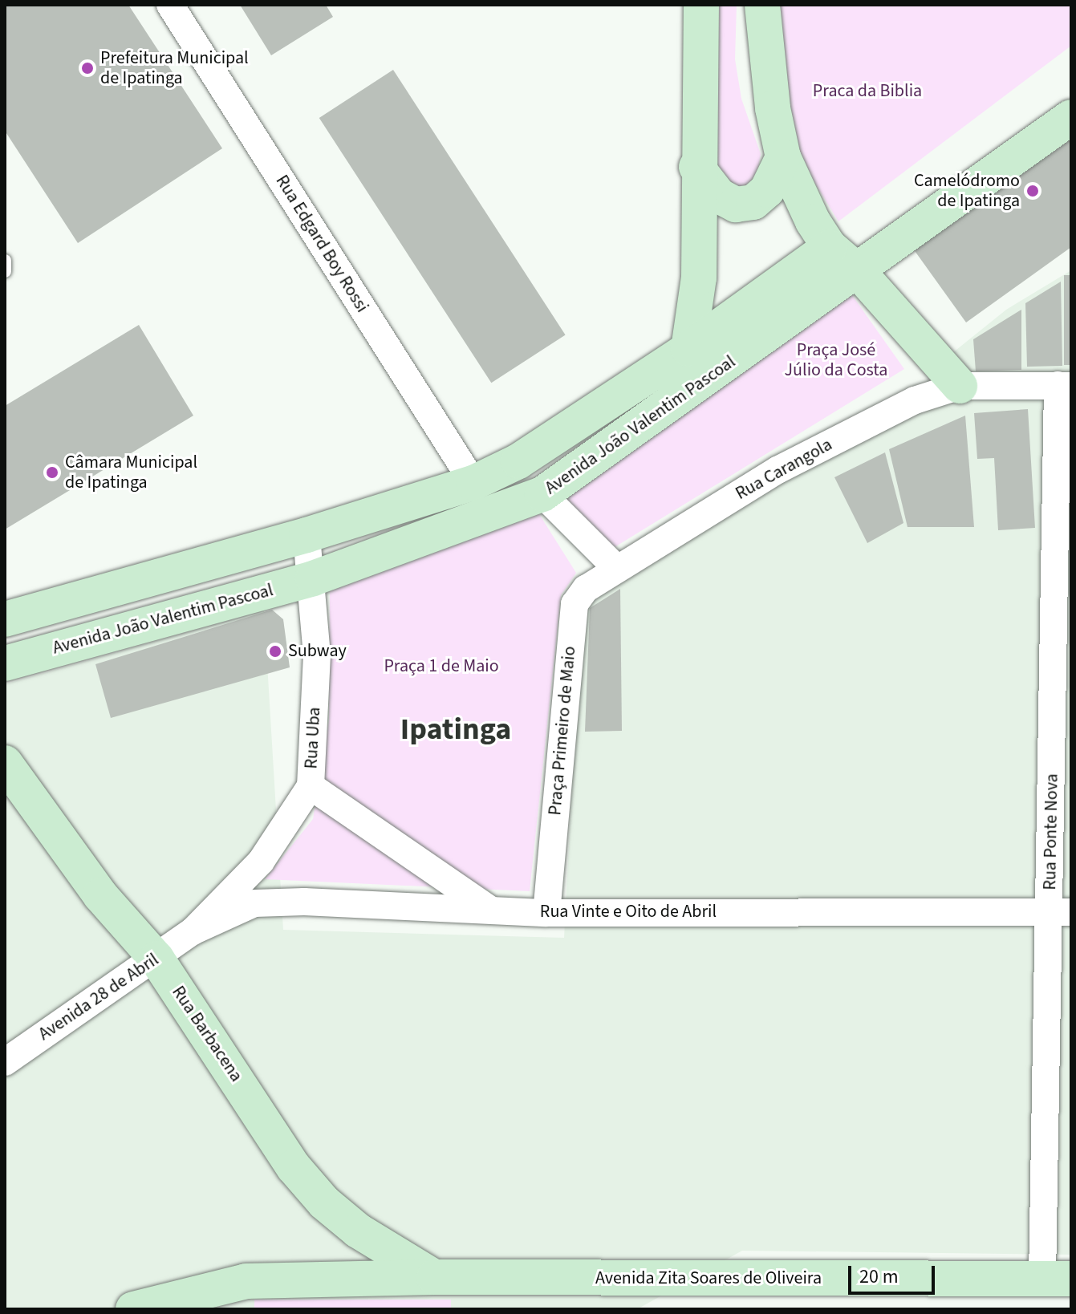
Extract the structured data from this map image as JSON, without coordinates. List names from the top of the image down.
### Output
{
  "streets": {
    "street": [
      "Rua Edgard Boy Rossi",
      "Avenida João Valentim Pascoal",
      "Rua Carangola",
      "Praça Primeiro de Maio",
      "Rua Uba",
      "Rua Ponte Nova",
      "Rua Vinte e Oito de Abril",
      "Avenida 28 de Abril",
      "Rua Barbacena",
      "Avenida Zita Soares de Oliveira"
    ]
  },
  "crossings": [
    ["Rua Edgard Boy Rossi", "Avenida João Valentim Pascoal"],
    ["Avenida João Valentim Pascoal", "Rua Uba"],
    ["Rua Carangola", "Praça Primeiro de Maio"],
    ["Rua Carangola", "Rua Ponte Nova"],
    ["Praça Primeiro de Maio", "Rua Vinte e Oito de Abril"],
    ["Rua Uba", "Rua Vinte e Oito de Abril"],
    ["Rua Uba", "Avenida 28 de Abril"],
    ["Rua Ponte Nova", "Rua Vinte e Oito de Abril"],
    ["Rua Ponte Nova", "Avenida Zita Soares de Oliveira"],
    ["Rua Vinte e Oito de Abril", "Avenida 28 de Abril"],
    ["Avenida 28 de Abril", "Rua Barbacena"],
    ["Rua Barbacena", "Avenida Zita Soares de Oliveira"]
  ],
  "districts": ["Ipatinga"],
  "parks": ["Praca da Biblia", "Praça José Júlio da Costa", "Praça 1 de Maio"],
  "places": [
    "Prefeitura Municipal de Ipatinga",
    "Camelódromo de Ipatinga",
    "Câmara Municipal de Ipatinga",
    "Subway"
  ],
  "scale_bar": "20 m"
}
